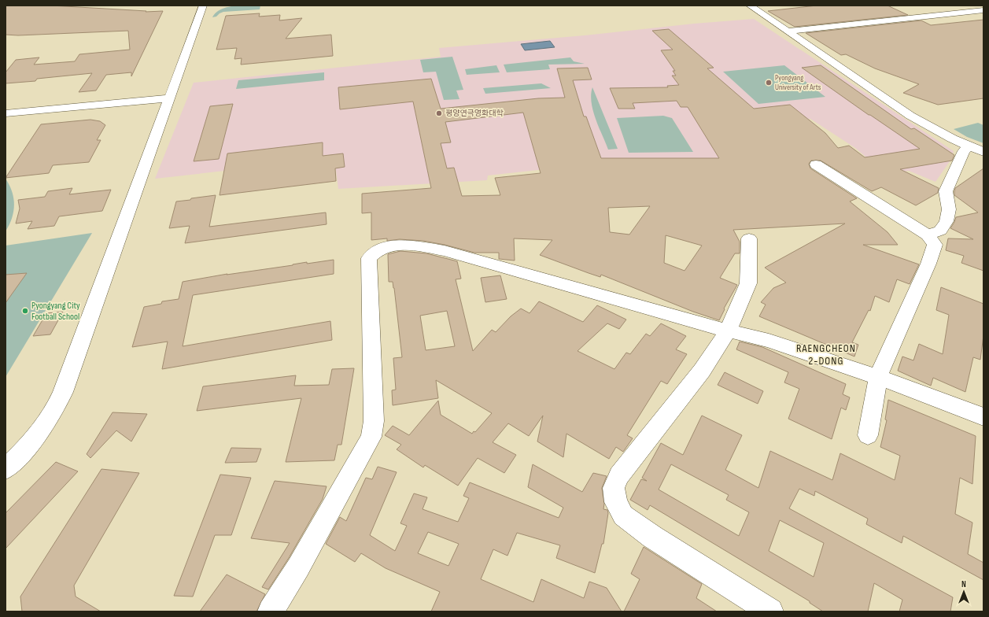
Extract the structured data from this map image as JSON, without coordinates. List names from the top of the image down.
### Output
{
  "districts": ["RAENGCHEON 2-DONG"],
  "places": ["Pyongyang University of Arts", "평양연극영화대학", "Pyongyang City Football School"],
  "north": "top"
}
